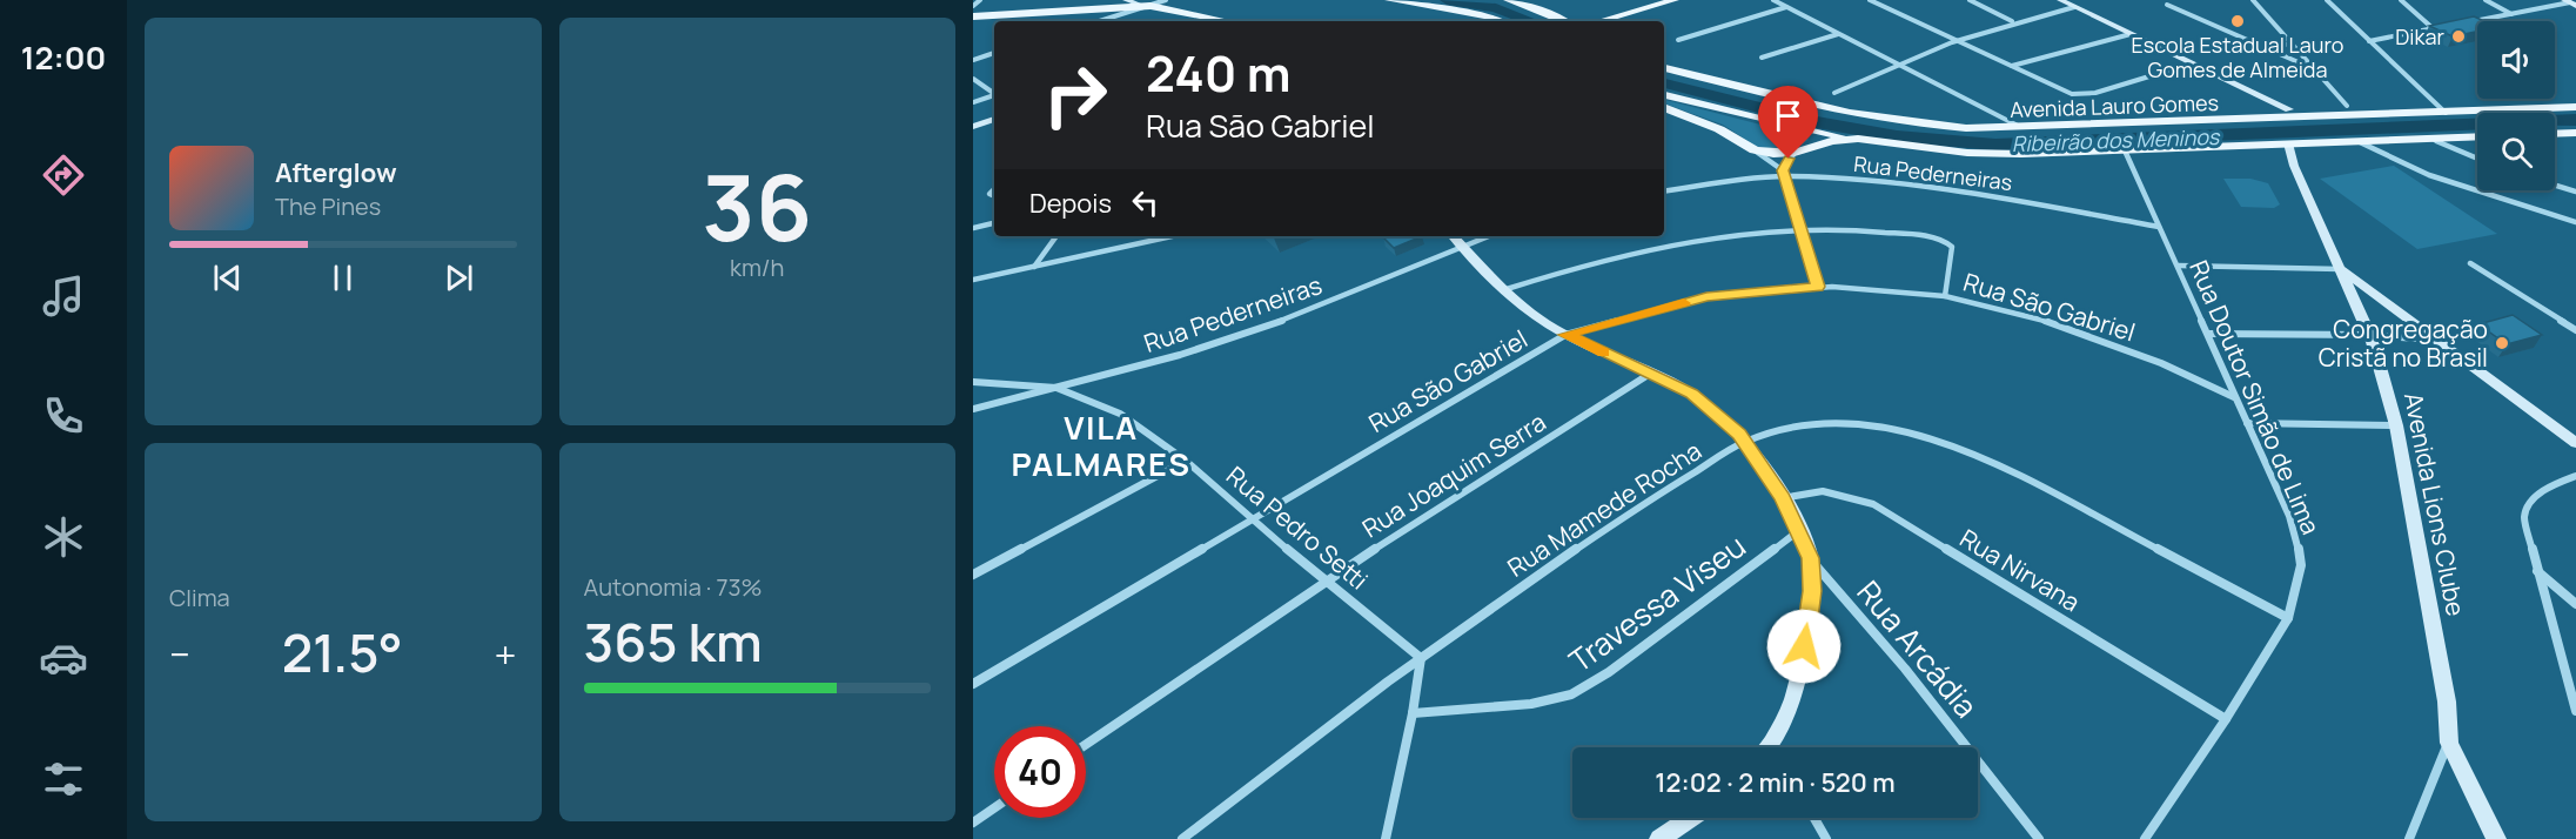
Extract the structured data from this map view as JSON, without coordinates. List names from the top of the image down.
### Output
{
  "streets": {
    "main road": ["Avenida Lauro Gomes"],
    "street": [
      "Rua Pederneiras",
      "Rua São Gabriel",
      "Rua Doutor Simão de Lima",
      "Rua Joaquim Serra",
      "Avenida Lions Clube",
      "Rua Mamede Rocha",
      "Rua Pedro Setti",
      "Rua Nirvana",
      "Travessa Viseu",
      "Rua Arcádia"
    ]
  },
  "crossings": [
    ["Avenida Lauro Gomes", "Rua Doutor Simão de Lima"],
    ["Avenida Lauro Gomes", "Avenida Lions Clube"],
    ["Rua Pederneiras", "Rua Doutor Simão de Lima"],
    ["Rua Pederneiras", "Rua Pedro Setti"],
    ["Rua São Gabriel", "Rua Doutor Simão de Lima"],
    ["Rua São Gabriel", "Rua Pedro Setti"],
    ["Rua Doutor Simão de Lima", "Rua Mamede Rocha"],
    ["Rua Doutor Simão de Lima", "Rua Nirvana"],
    ["Rua Joaquim Serra", "Rua Pedro Setti"],
    ["Rua Mamede Rocha", "Rua Pedro Setti"]
  ],
  "districts": ["VILA PALMARES"],
  "water": ["Ribeirão dos Meninos"],
  "places": ["Escola Estadual Lauro Gomes de Almeida", "Dikar", "Congregação Cristã no Brasil"],
  "page": {
    "tabs": "12:00",
    "tile": [
      ["36", "km/h"],
      "Clima",
      ["Autonomia · 73%", "365 km"]
    ],
    "turn": ["240 m", "Rua São Gabriel"],
    "song": ["Afterglow", "The Pines"],
    "then": "Depois",
    "heat": ["−", "21.5°", "+"],
    "limit": "40",
    "trip": "12:02 · 2 min · 520 m"
  }
}
